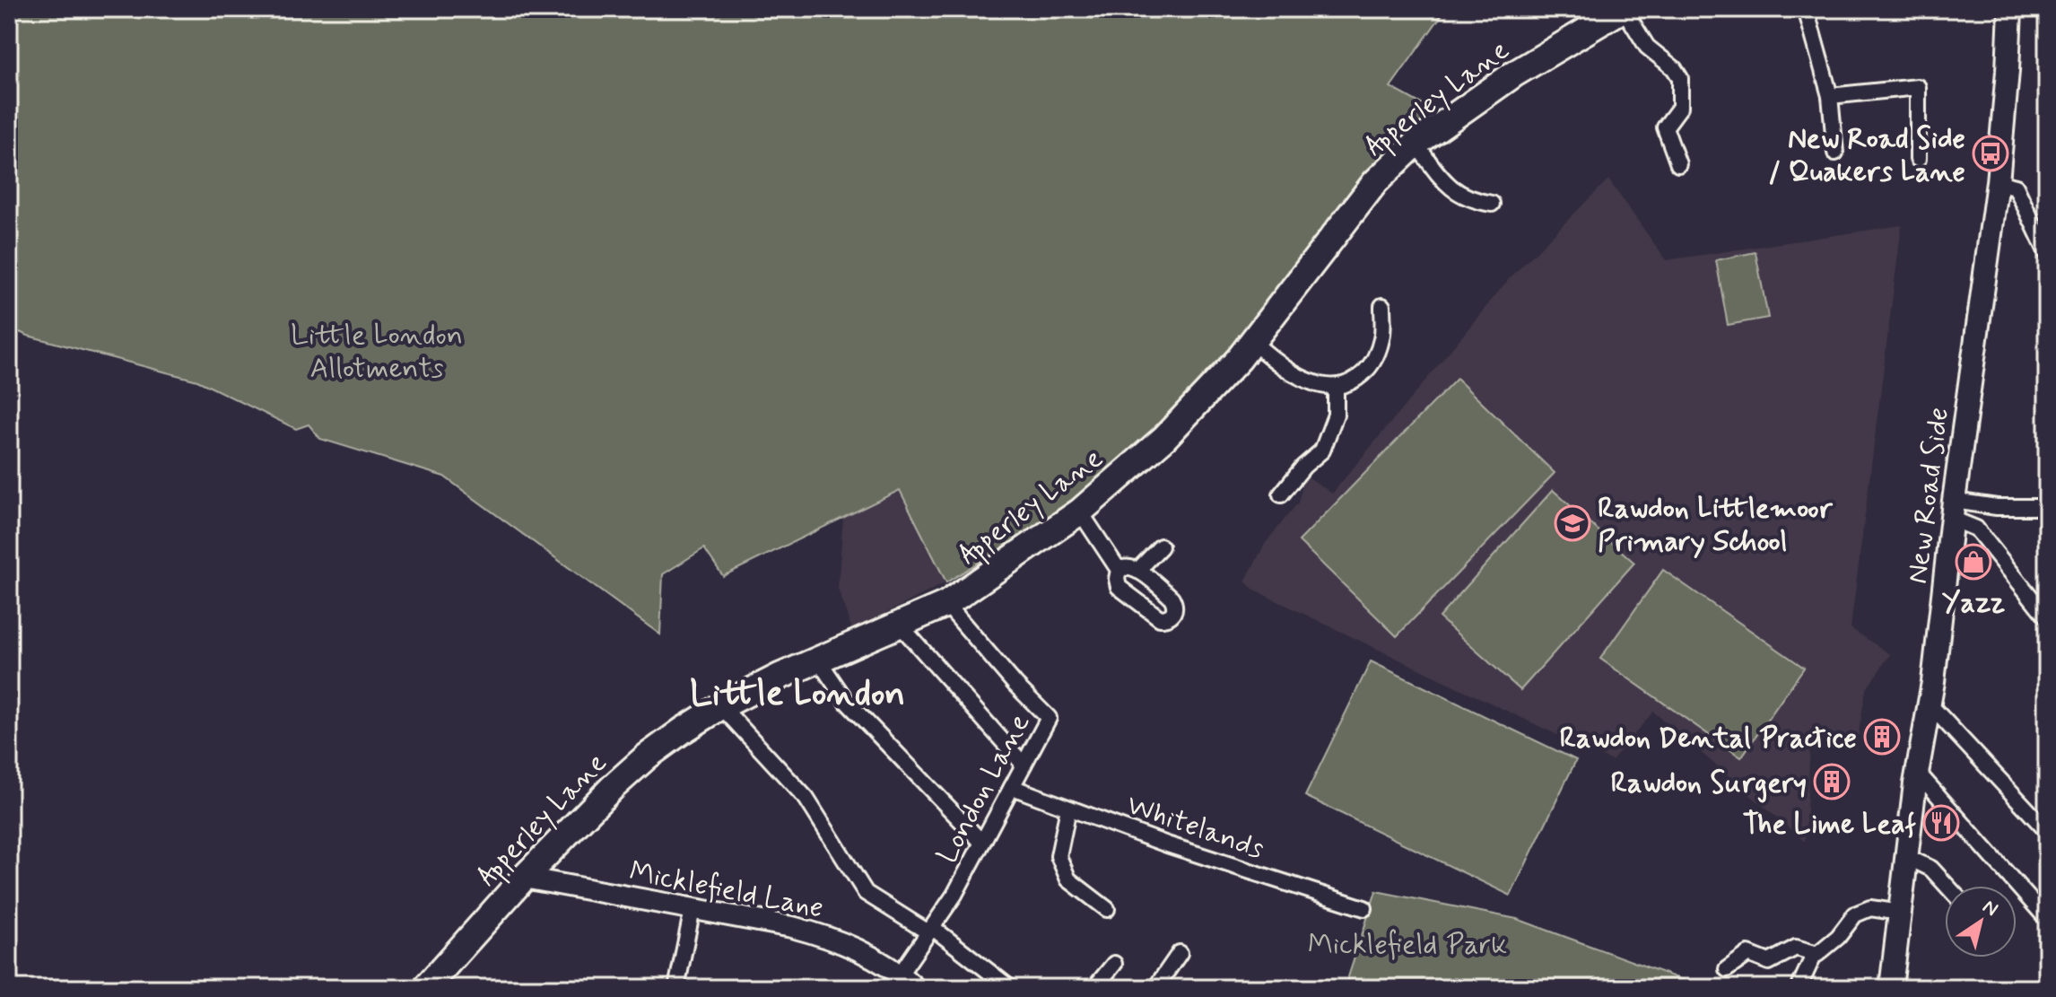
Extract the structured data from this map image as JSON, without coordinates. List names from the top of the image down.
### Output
{
  "streets": {
    "highway": ["Apperley Lane"],
    "main road": ["New Road Side", "Micklefield Lane"],
    "street": ["London Lane", "Whitelands"]
  },
  "crossings": [
    ["Apperley Lane", "London Lane"],
    ["Apperley Lane", "Micklefield Lane"],
    ["London Lane", "Whitelands"],
    ["London Lane", "Micklefield Lane"]
  ],
  "districts": ["Little London"],
  "parks": ["Little London Allotments", "Micklefield Park"],
  "places": {
    "bus stop": ["New Road Side / Quakers Lane"],
    "school or university": ["Rawdon Littlemoor Primary School"],
    "shop": ["Yazz"],
    "building": ["Rawdon Dental Practice", "Rawdon Surgery"],
    "restaurant": ["The Lime Leaf"]
  },
  "north": "top right"
}
